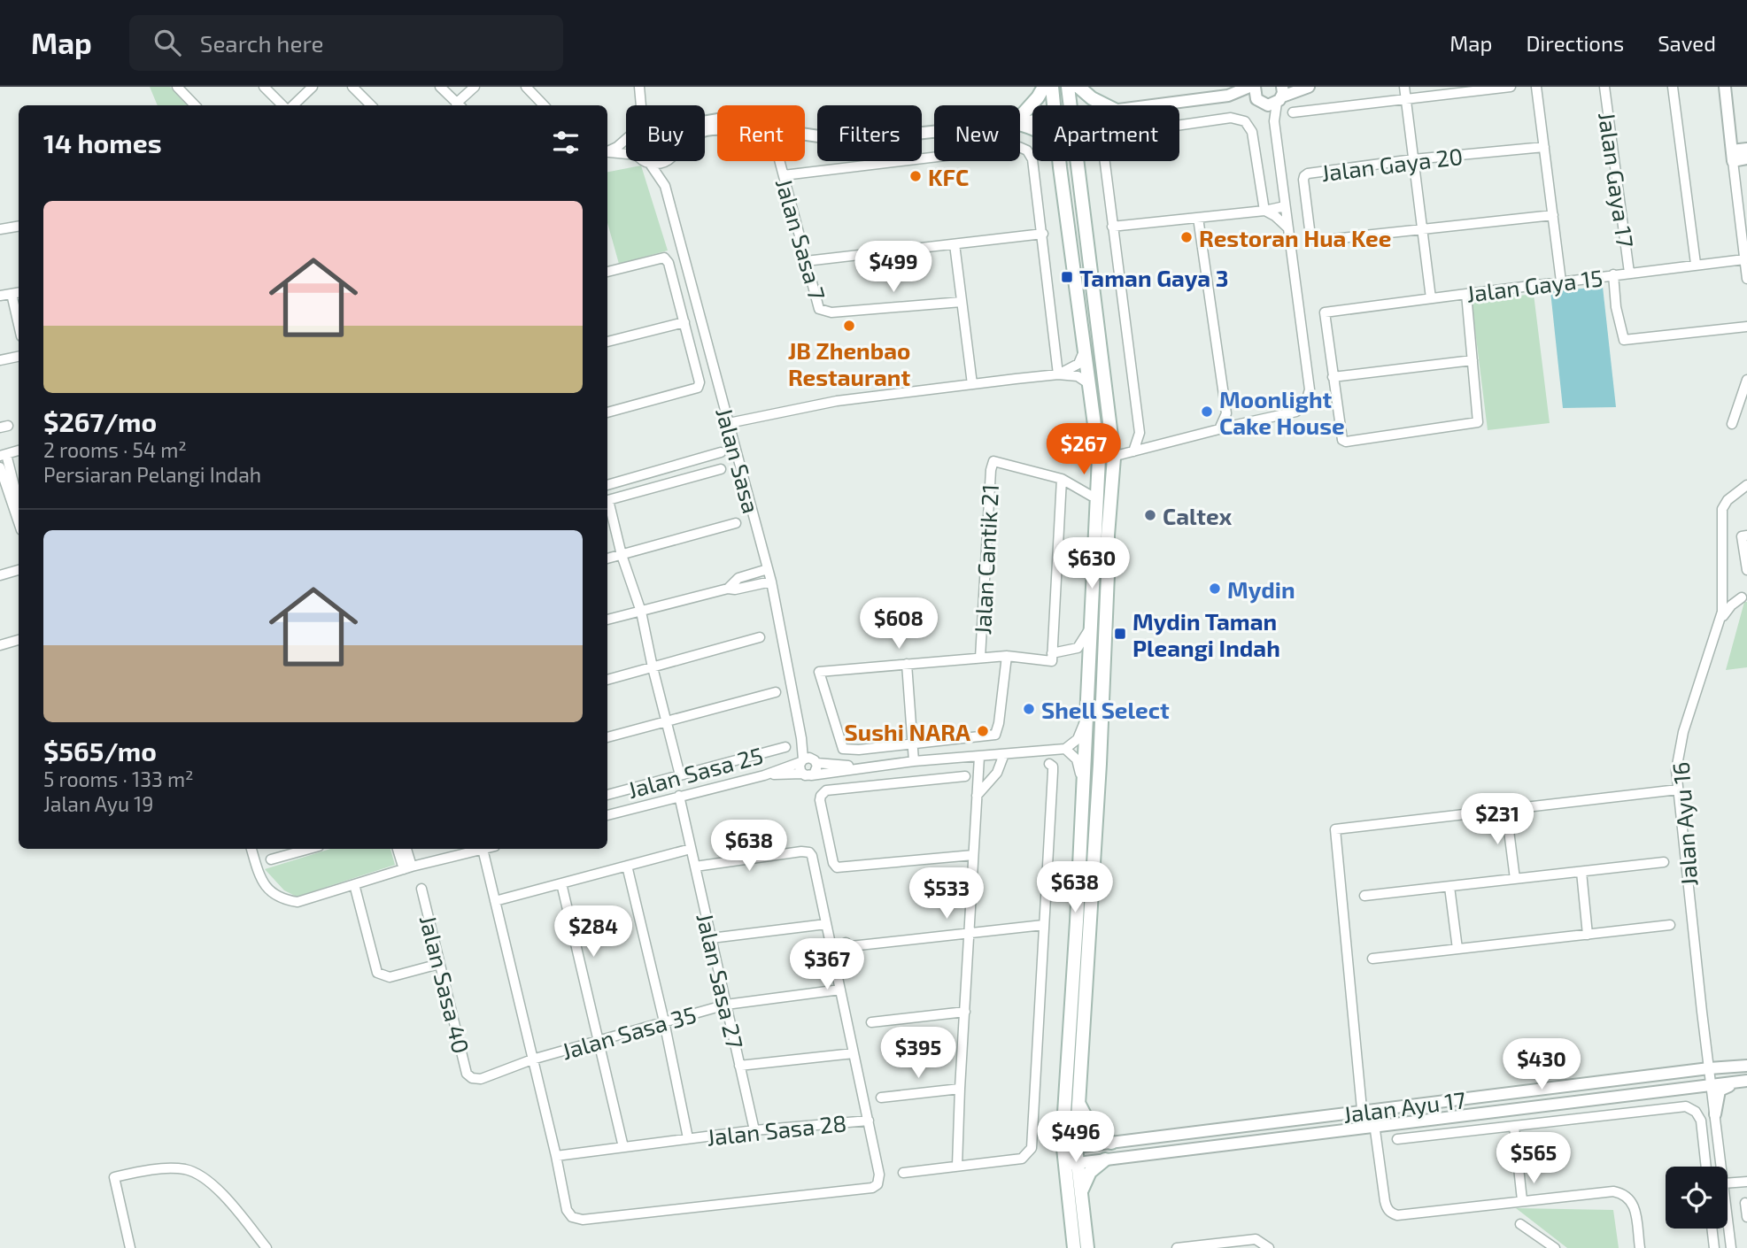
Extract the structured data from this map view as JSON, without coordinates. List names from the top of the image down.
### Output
{
  "streets": {
    "street": [
      "Jalan Gaya 20",
      "Jalan Gaya 17",
      "Jalan Sasa 7",
      "Jalan Gaya 15",
      "Jalan Sasa",
      "Jalan Cantik 21",
      "Jalan Sasa 25",
      "Jalan Ayu 16",
      "Jalan Sasa 27",
      "Jalan Sasa 40",
      "Jalan Sasa 35",
      "Jalan Ayu 17",
      "Jalan Sasa 28"
    ]
  },
  "crossings": [
    ["Jalan Gaya 17", "Jalan Gaya 15"],
    ["Jalan Ayu 16", "Jalan Ayu 17"],
    ["Jalan Sasa 27", "Jalan Sasa 35"],
    ["Jalan Sasa 27", "Jalan Sasa 28"],
    ["Jalan Sasa 40", "Jalan Sasa 35"],
    ["Jalan Sasa 35", "Jalan Sasa 28"]
  ],
  "places": {
    "other": [
      "KFC",
      "Restoran Hua Kee",
      "JB Zhenbao Restaurant",
      "Moonlight Cake House",
      "Caltex",
      "Mydin",
      "Shell Select",
      "Sushi NARA"
    ],
    "transit": ["Taman Gaya 3", "Mydin Taman Pleangi Indah"]
  },
  "page": {
    "header": "Map",
    "search": "Search here",
    "nav": ["Map", "Directions", "Saved"],
    "chip": [
      "Buy",
      "Rent",
      "Filters",
      "New",
      "Apartment"
    ],
    "heading": "14 homes",
    "list": [
      {
        "name": "$267/mo",
        "note": "2 rooms · 54 m² · Persiaran Pelangi Indah"
      },
      {
        "name": "$565/mo",
        "note": "5 rooms · 133 m² · Jalan Ayu 19"
      }
    ],
    "price": [
      "$499",
      "$267",
      "$630",
      "$608",
      "$231",
      "$638",
      "$638",
      "$533",
      "$284",
      "$367",
      "$395",
      "$430",
      "$496",
      "$565"
    ]
  }
}
